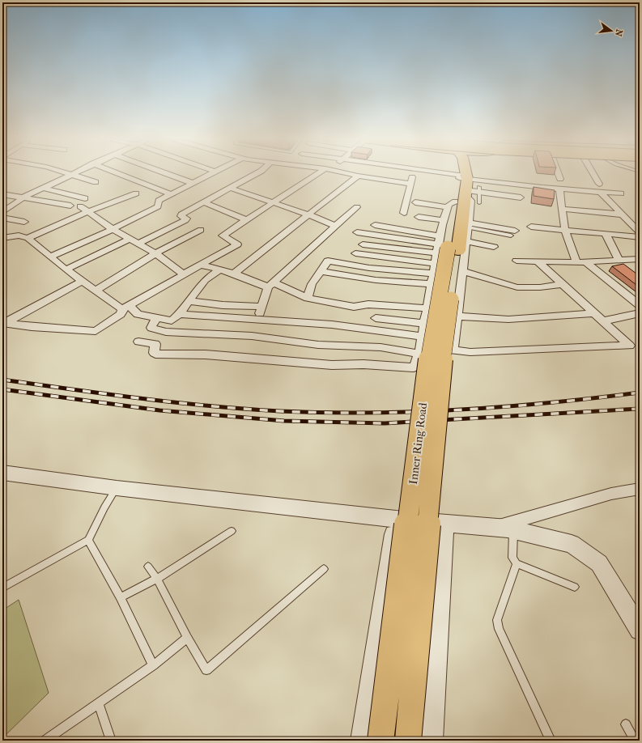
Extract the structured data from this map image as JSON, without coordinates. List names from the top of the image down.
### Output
{
  "streets": {
    "highway": ["Inner Ring Road"]
  },
  "north": "right"
}
